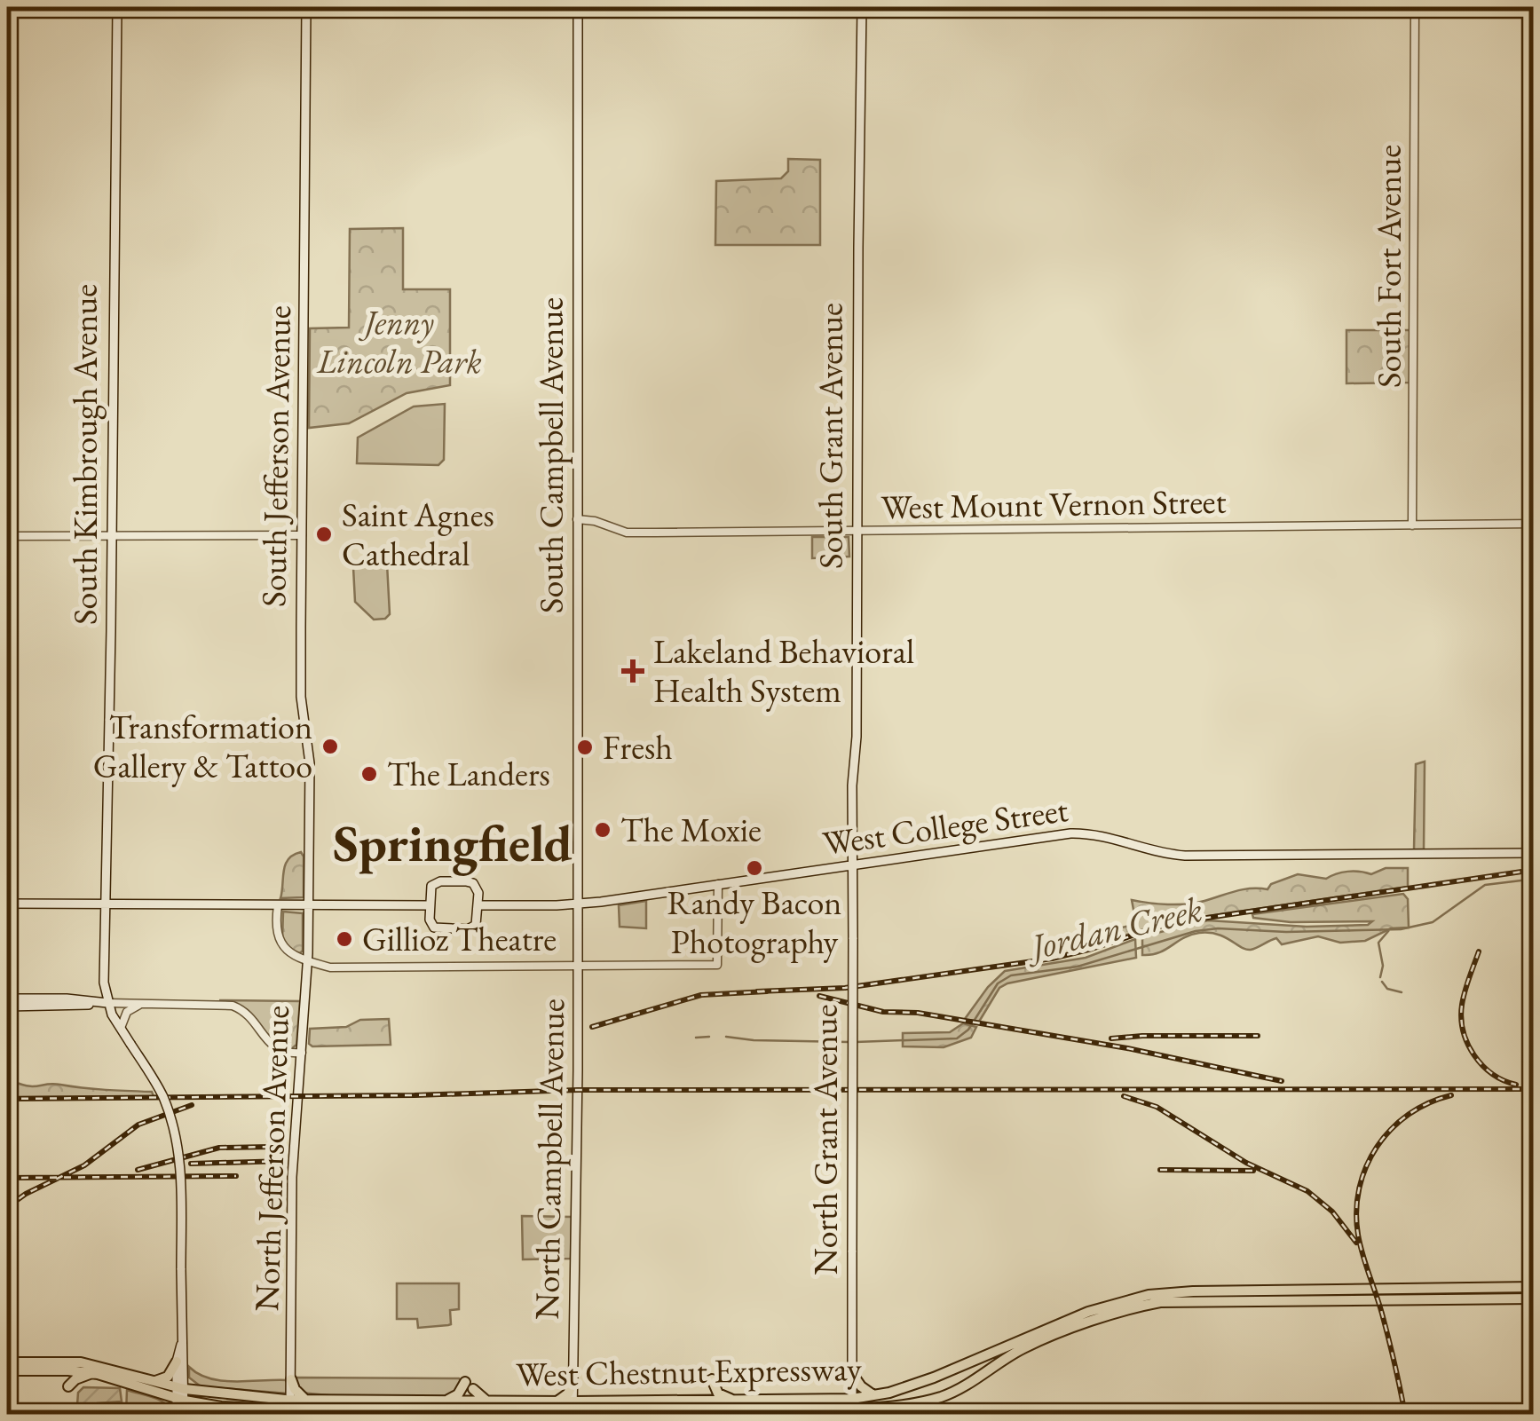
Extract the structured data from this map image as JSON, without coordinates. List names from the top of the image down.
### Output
{
  "streets": {
    "main road": [
      "South Grant Avenue",
      "South Kimbrough Avenue",
      "South Campbell Avenue",
      "South Jefferson Avenue",
      "West College Street",
      "North Grant Avenue",
      "North Jefferson Avenue",
      "North Campbell Avenue",
      "West Chestnut Expressway"
    ],
    "street": ["South Fort Avenue", "West Mount Vernon Street"]
  },
  "crossings": [
    ["South Fort Avenue", "West Mount Vernon Street"],
    ["South Grant Avenue", "West Mount Vernon Street"],
    ["South Grant Avenue", "West College Street"],
    ["South Grant Avenue", "North Grant Avenue"],
    ["South Campbell Avenue", "West Mount Vernon Street"],
    ["South Campbell Avenue", "West College Street"],
    ["South Campbell Avenue", "North Campbell Avenue"],
    ["South Jefferson Avenue", "North Jefferson Avenue"],
    ["West College Street", "North Grant Avenue"],
    ["West College Street", "North Campbell Avenue"],
    ["North Grant Avenue", "West Chestnut Expressway"],
    ["North Campbell Avenue", "West Chestnut Expressway"]
  ],
  "districts": ["Springfield"],
  "water": ["Jordan Creek"],
  "parks": ["Jenny Lincoln Park"],
  "places": {
    "other": [
      "Saint Agnes Cathedral",
      "Transformation Gallery & Tattoo",
      "Fresh",
      "The Landers",
      "The Moxie",
      "Randy Bacon Photography",
      "Gillioz Theatre"
    ],
    "health": ["Lakeland Behavioral Health System"]
  }
}
